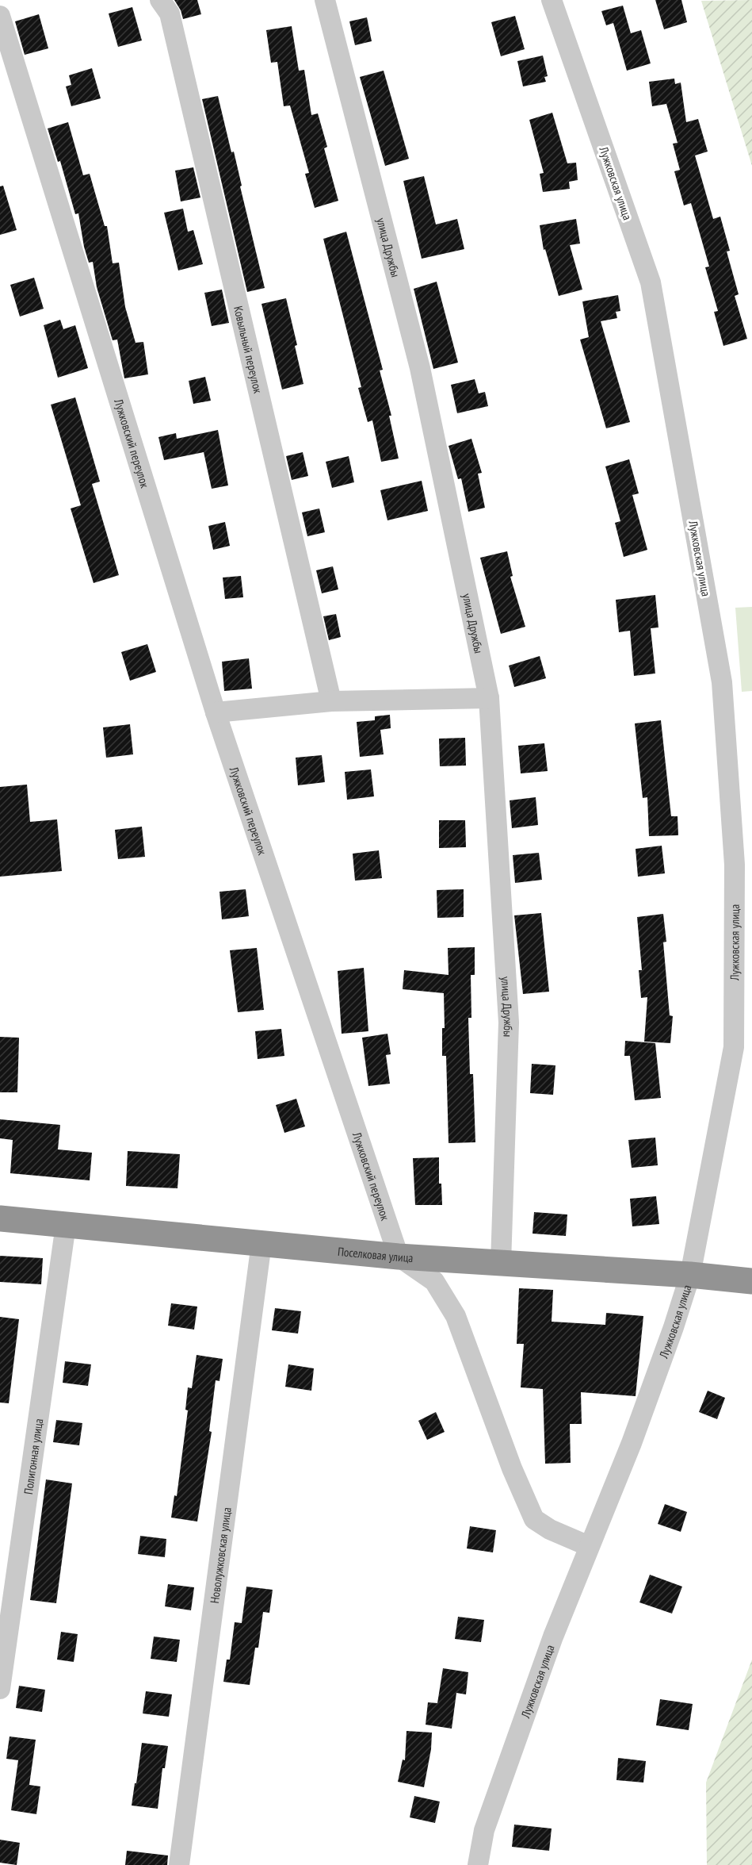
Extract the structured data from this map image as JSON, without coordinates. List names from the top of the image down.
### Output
{
  "streets": {
    "highway": ["Поселковая улица"],
    "street": [
      "Лужковская улица",
      "улица Дружбы",
      "Ковыльный переулок",
      "Лужковский переулок",
      "Полигонная улица",
      "Новолужковская улица"
    ]
  },
  "crossings": [
    ["Лужковская улица", "Поселковая улица"],
    ["улица Дружбы", "Поселковая улица"],
    ["Лужковский переулок", "Поселковая улица"],
    ["Поселковая улица", "Полигонная улица"],
    ["Поселковая улица", "Новолужковская улица"]
  ]
}
